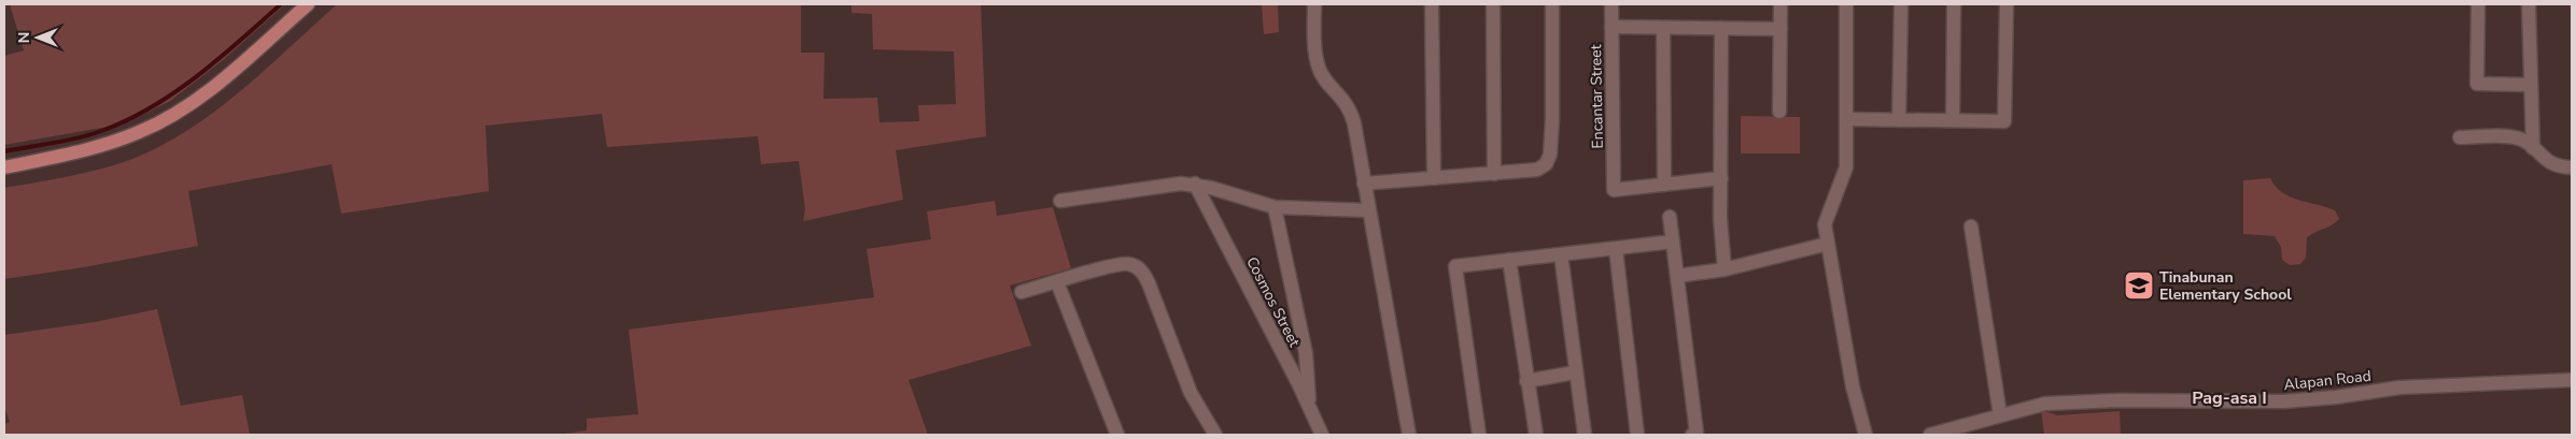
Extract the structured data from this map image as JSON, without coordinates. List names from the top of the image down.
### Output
{
  "streets": {
    "street": ["Encantar Street", "Cosmos Street", "Alapan Road"]
  },
  "districts": ["Pag-asa I"],
  "places": {
    "school or university": ["Tinabunan Elementary School"]
  },
  "north": "left"
}
